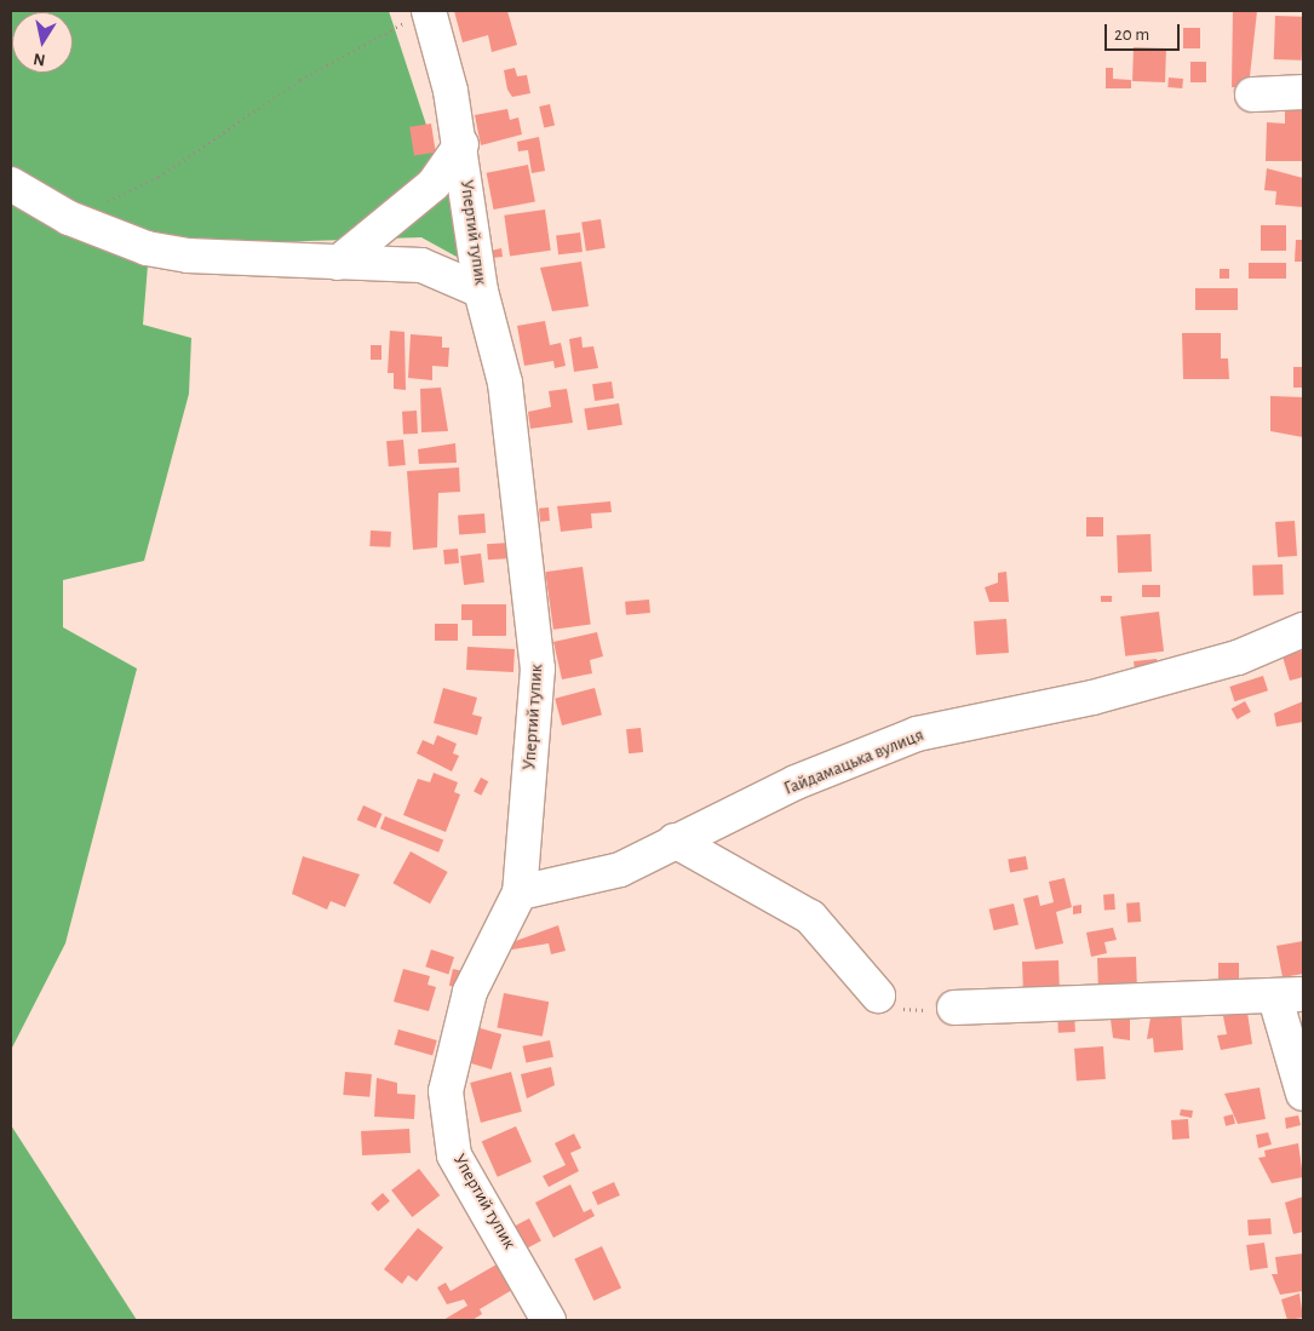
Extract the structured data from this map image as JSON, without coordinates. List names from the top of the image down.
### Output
{
  "streets": {
    "street": ["Упертий тупик", "Гайдамацька вулиця"]
  },
  "crossings": [
    ["Упертий тупик", "Гайдамацька вулиця"]
  ],
  "scale_bar": "20 m",
  "north": "bottom"
}
